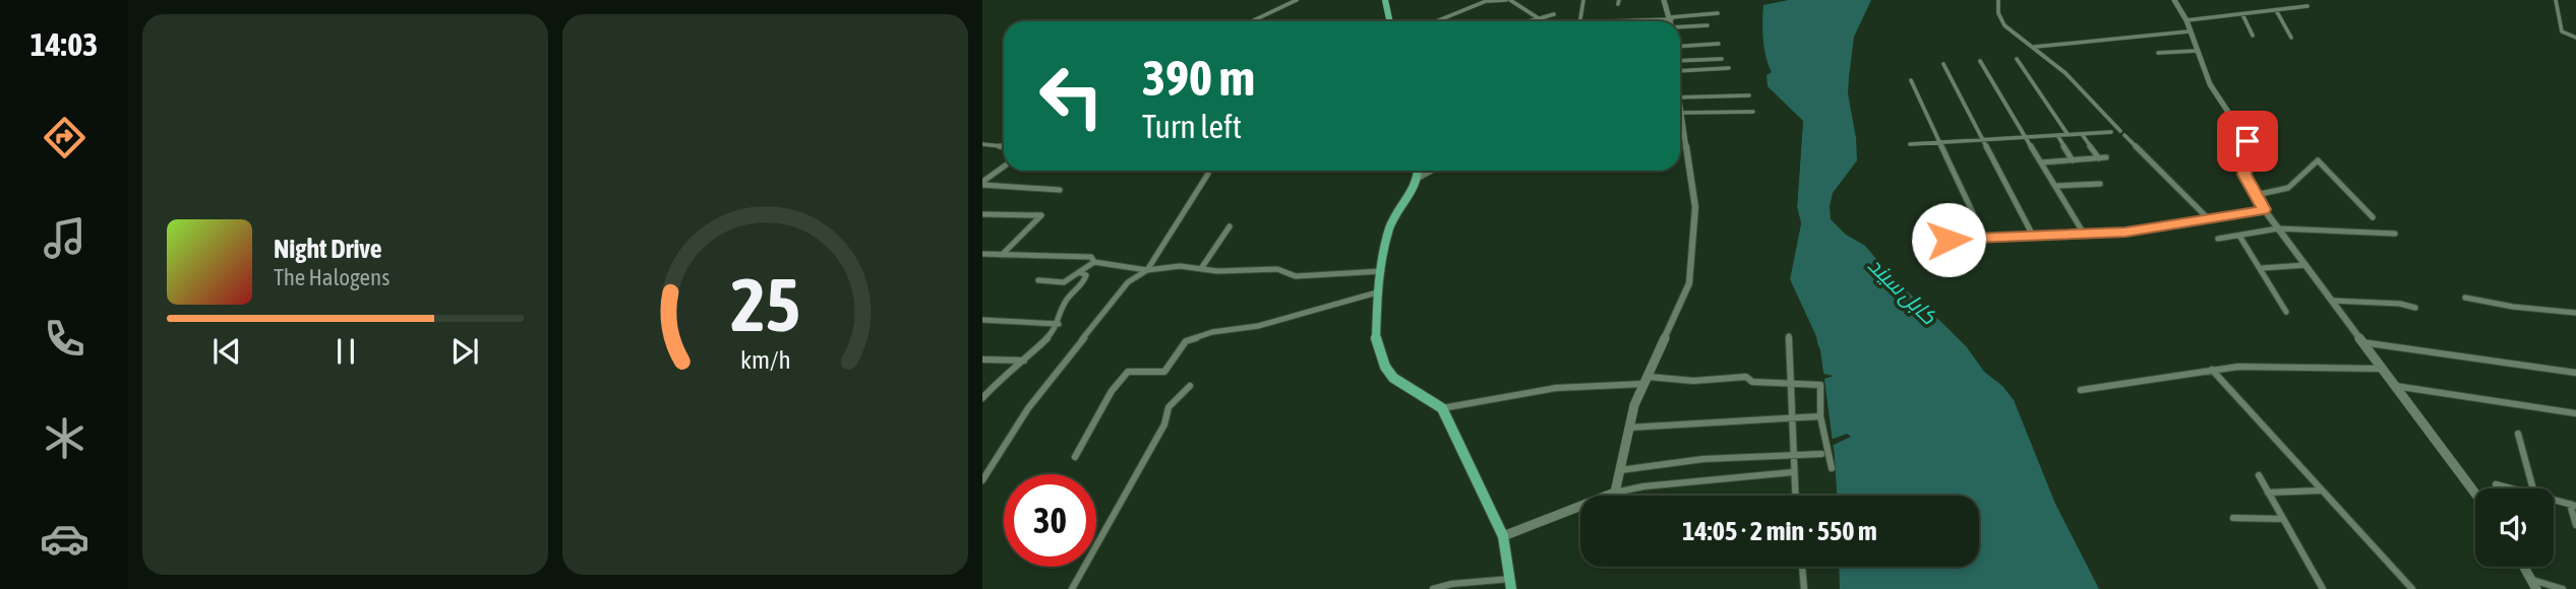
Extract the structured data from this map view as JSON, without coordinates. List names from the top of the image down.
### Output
{
  "water": ["کابل سيند"],
  "page": {
    "tabs": "14:03",
    "turn": ["390 m", "Turn left"],
    "song": ["Night Drive", "The Halogens"],
    "limit": "30",
    "trip": "14:05 · 2 min · 550 m",
    "gauge": ["25", "km/h"]
  }
}
